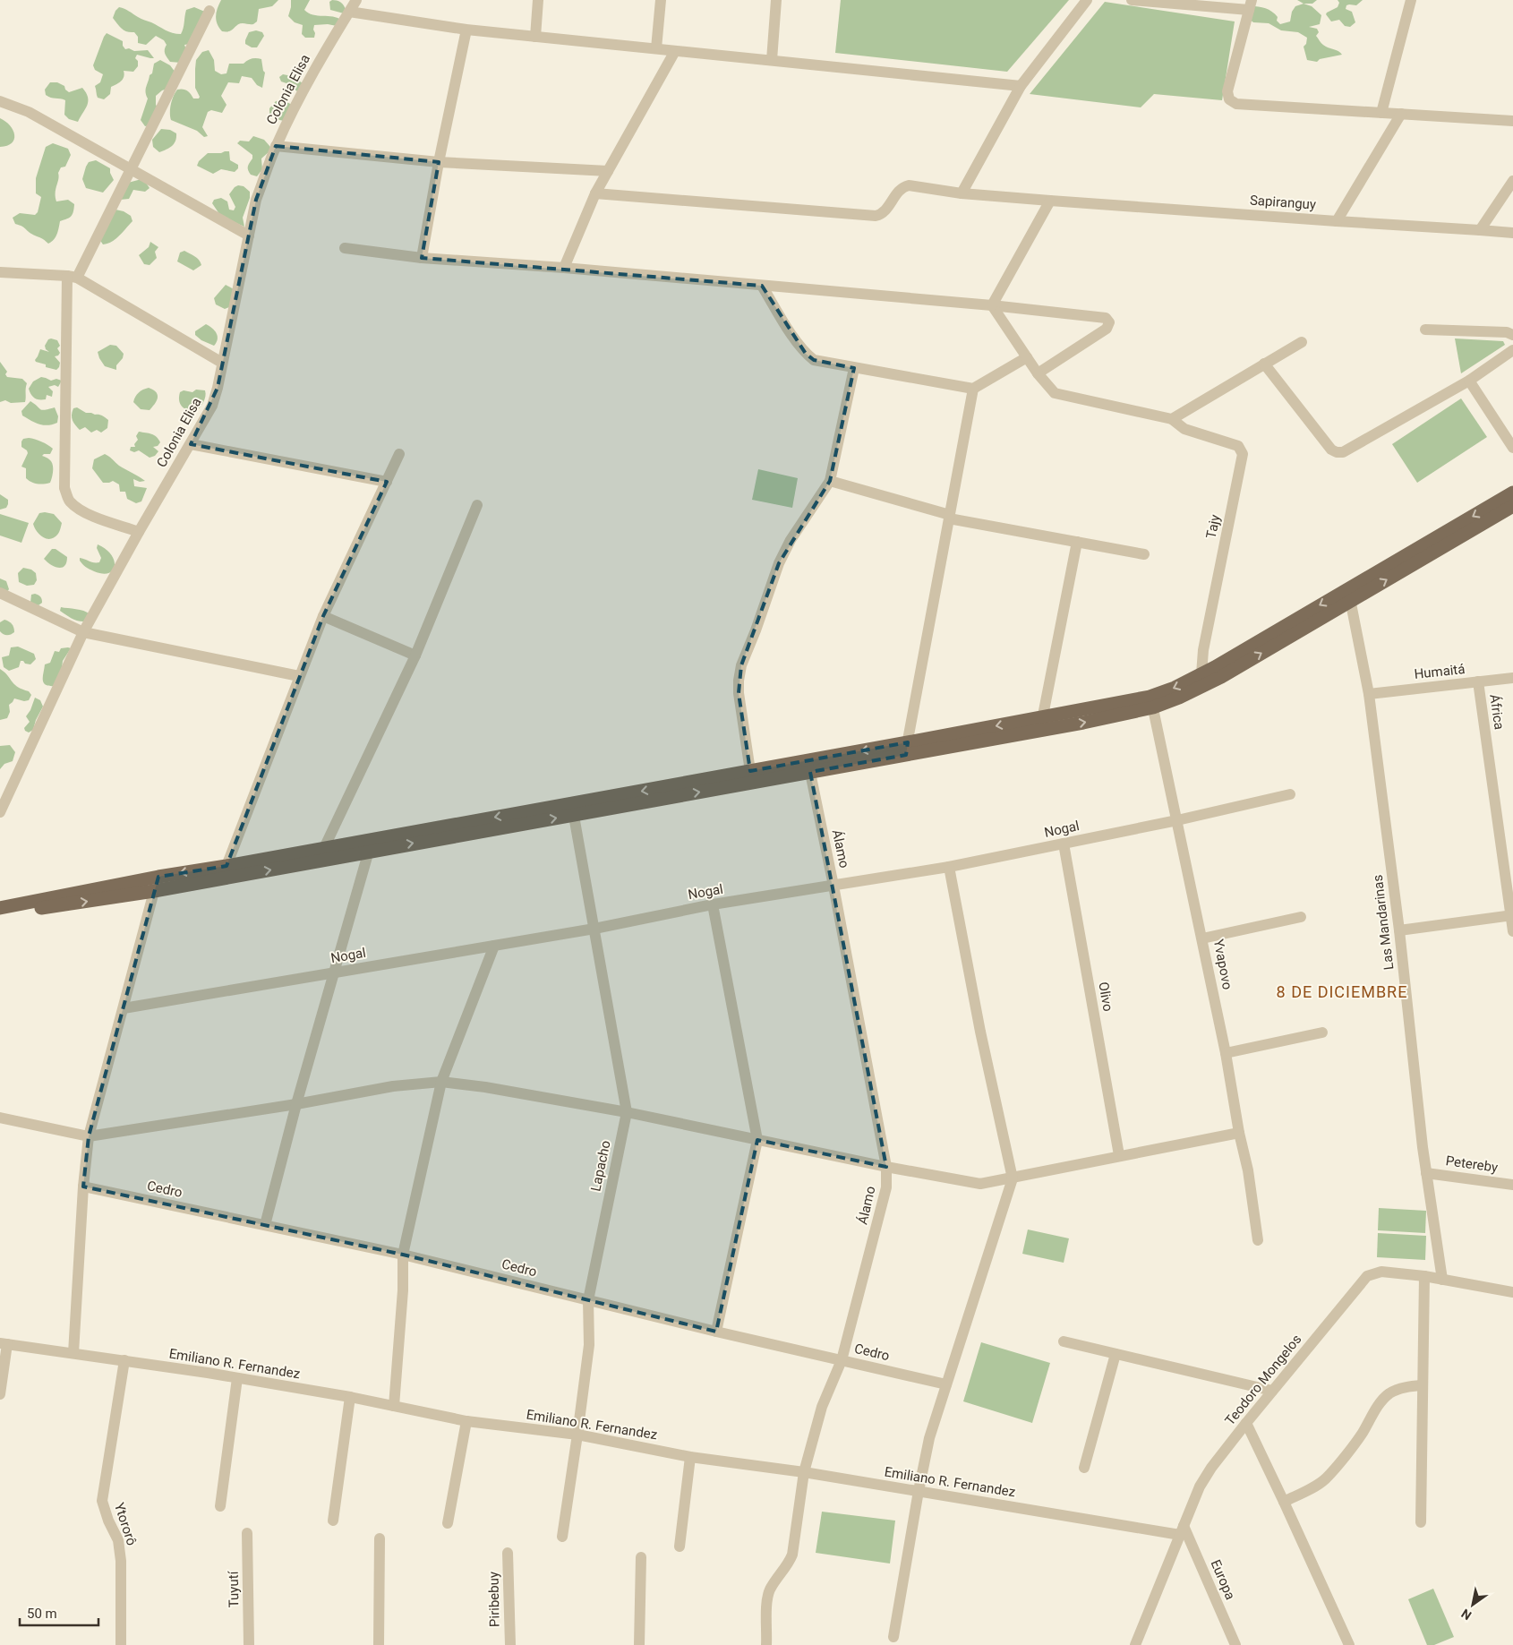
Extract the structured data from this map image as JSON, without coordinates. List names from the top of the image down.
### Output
{
  "streets": {
    "street": [
      "Colonia Elisa",
      "Sapiranguy",
      "Tajy",
      "Humaitá",
      "África",
      "Nogal",
      "Álamo",
      "Las Mandarinas",
      "Yvapovo",
      "Olivo",
      "Petereby",
      "Lapacho",
      "Cedro",
      "Emiliano R. Fernandez",
      "Teodoro Mongelos",
      "Ytororô",
      "Europa",
      "Tuyutí",
      "Piribebuy"
    ]
  },
  "crossings": [
    ["Humaitá", "África"],
    ["Humaitá", "Las Mandarinas"],
    ["Nogal", "Álamo"],
    ["Nogal", "Yvapovo"],
    ["Nogal", "Olivo"],
    ["Nogal", "Lapacho"],
    ["Álamo", "Cedro"],
    ["Álamo", "Emiliano R. Fernandez"],
    ["Las Mandarinas", "Petereby"],
    ["Las Mandarinas", "Teodoro Mongelos"],
    ["Lapacho", "Cedro"],
    ["Lapacho", "Emiliano R. Fernandez"],
    ["Emiliano R. Fernandez", "Teodoro Mongelos"],
    ["Emiliano R. Fernandez", "Ytororô"],
    ["Emiliano R. Fernandez", "Europa"],
    ["Teodoro Mongelos", "Europa"]
  ],
  "districts": ["8 DE DICIEMBRE"],
  "scale_bar": "50 m",
  "north": "bottom left"
}
